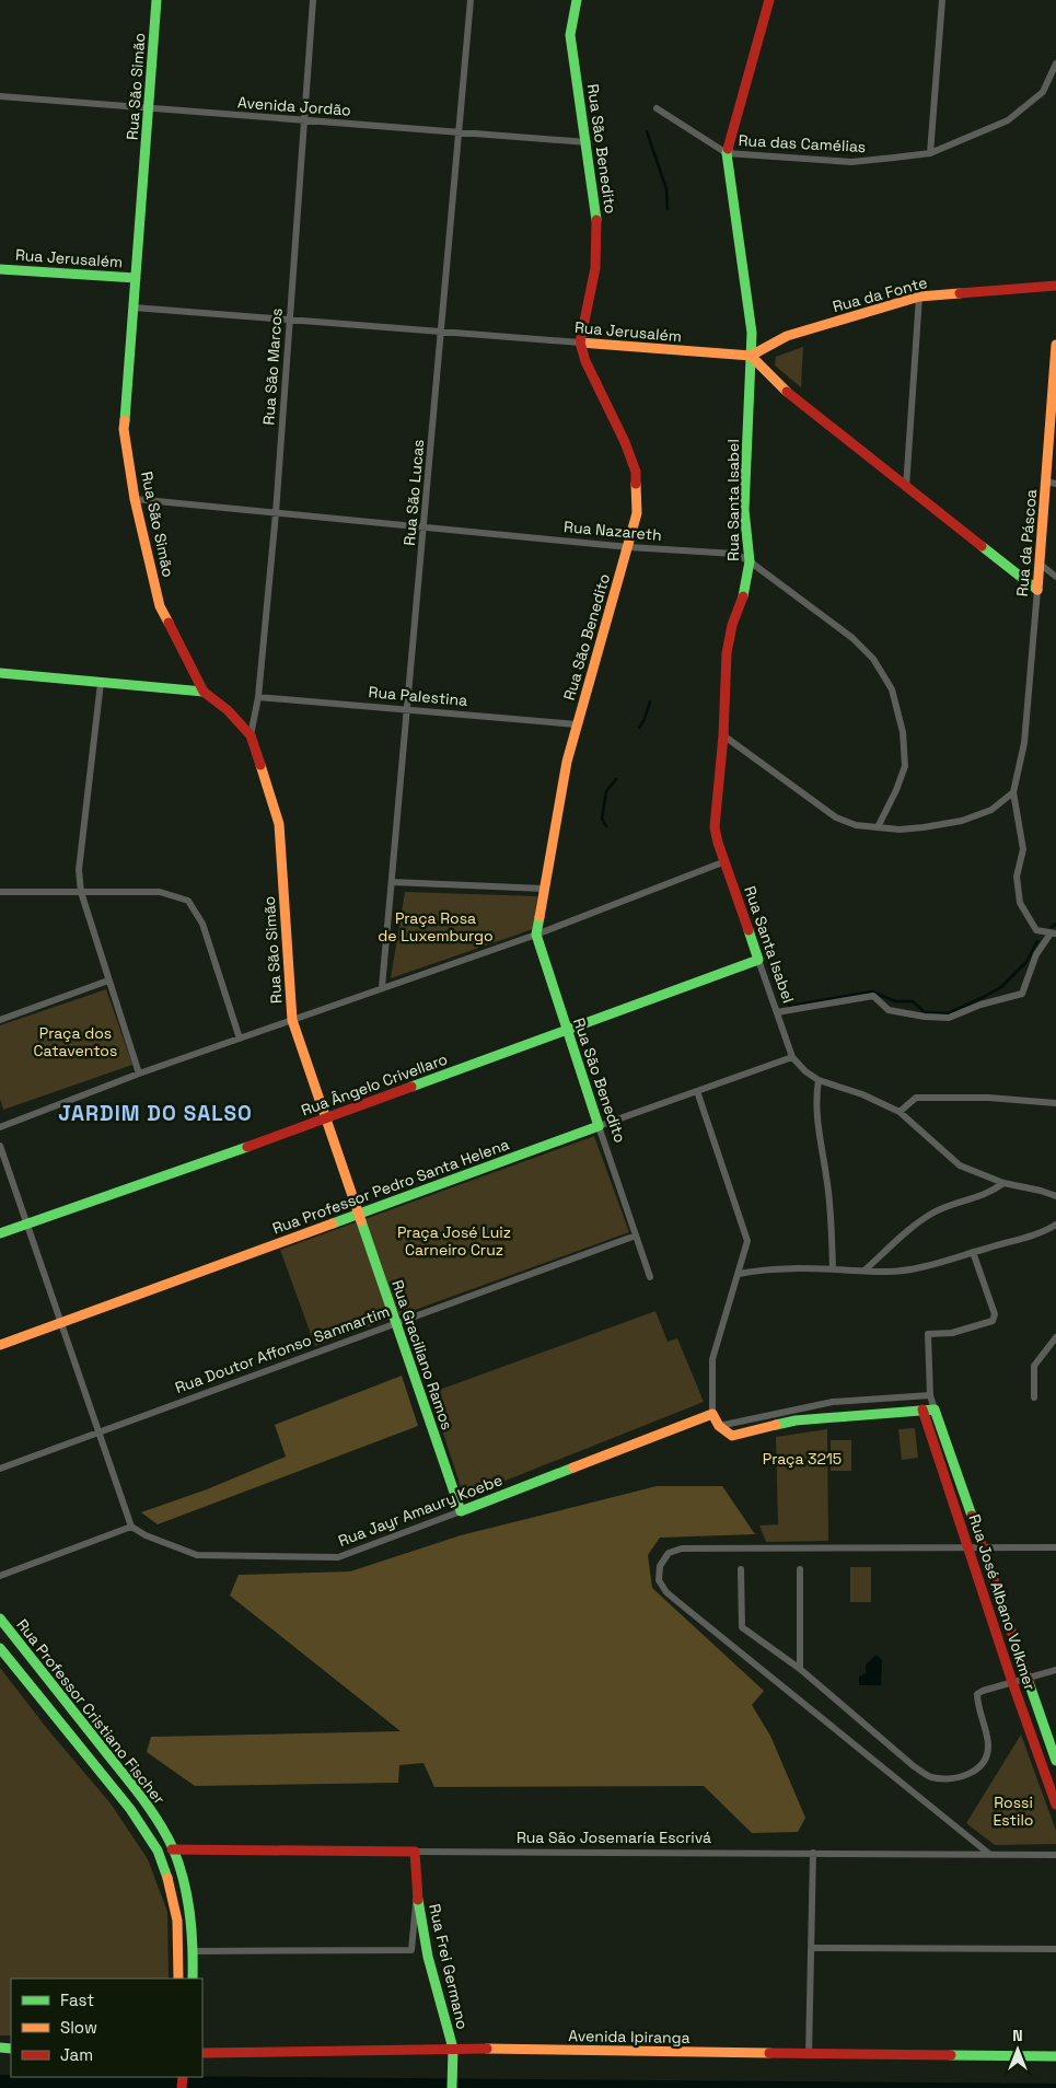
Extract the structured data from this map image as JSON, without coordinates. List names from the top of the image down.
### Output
{
  "streets": {
    "street": [
      "Rua São Simão",
      "Avenida Jordão",
      "Rua das Camélias",
      "Rua São Benedito",
      "Rua Jerusalém",
      "Rua da Fonte",
      "Rua São Marcos",
      "Rua São Lucas",
      "Rua Santa Isabel",
      "Rua Nazareth",
      "Rua da Páscoa",
      "Rua Palestina",
      "Rua Ângelo Crivellaro",
      "Rua Professor Pedro Santa Helena",
      "Rua Doutor Affonso Sanmartim",
      "Rua Graciliano Ramos",
      "Rua Jayr Amaury Koebe",
      "Rua José Albano Volkmer",
      "Rua Professor Cristiano Fischer",
      "Rua São Josemaría Escrivá",
      "Rua Frei Germano",
      "Avenida Ipiranga"
    ]
  },
  "crossings": [
    ["Rua São Simão", "Avenida Jordão"],
    ["Rua São Simão", "Rua Jerusalém"],
    ["Rua São Simão", "Rua São Marcos"],
    ["Rua São Simão", "Rua Nazareth"],
    ["Rua São Simão", "Rua Graciliano Ramos"],
    ["Avenida Jordão", "Rua São Benedito"],
    ["Avenida Jordão", "Rua São Marcos"],
    ["Avenida Jordão", "Rua São Lucas"],
    ["Rua das Camélias", "Rua Santa Isabel"],
    ["Rua São Benedito", "Rua Jerusalém"],
    ["Rua São Benedito", "Rua Nazareth"],
    ["Rua São Benedito", "Rua Palestina"],
    ["Rua São Benedito", "Rua Ângelo Crivellaro"],
    ["Rua São Benedito", "Rua Professor Pedro Santa Helena"],
    ["Rua São Benedito", "Rua Doutor Affonso Sanmartim"],
    ["Rua Jerusalém", "Rua da Fonte"],
    ["Rua Jerusalém", "Rua São Marcos"],
    ["Rua Jerusalém", "Rua São Lucas"],
    ["Rua Jerusalém", "Rua Santa Isabel"],
    ["Rua da Fonte", "Rua Santa Isabel"],
    ["Rua São Marcos", "Rua Nazareth"],
    ["Rua São Marcos", "Rua Palestina"],
    ["Rua São Lucas", "Rua Nazareth"],
    ["Rua São Lucas", "Rua Palestina"],
    ["Rua Santa Isabel", "Rua Nazareth"],
    ["Rua Santa Isabel", "Rua Ângelo Crivellaro"],
    ["Rua Santa Isabel", "Rua Professor Pedro Santa Helena"],
    ["Rua Ângelo Crivellaro", "Rua Graciliano Ramos"],
    ["Rua Professor Pedro Santa Helena", "Rua Graciliano Ramos"],
    ["Rua Doutor Affonso Sanmartim", "Rua Graciliano Ramos"],
    ["Rua Graciliano Ramos", "Rua Jayr Amaury Koebe"],
    ["Rua Professor Cristiano Fischer", "Rua São Josemaría Escrivá"],
    ["Rua São Josemaría Escrivá", "Rua Frei Germano"],
    ["Rua Frei Germano", "Avenida Ipiranga"]
  ],
  "districts": ["JARDIM DO SALSO"],
  "parks": [
    "Praça Rosa de Luxemburgo",
    "Praça dos Cataventos",
    "Praça José Luiz Carneiro Cruz",
    "Praça 3215",
    "Rossi Estilo"
  ],
  "legend": ["Fast", "Slow", "Jam"],
  "north": "top"
}
